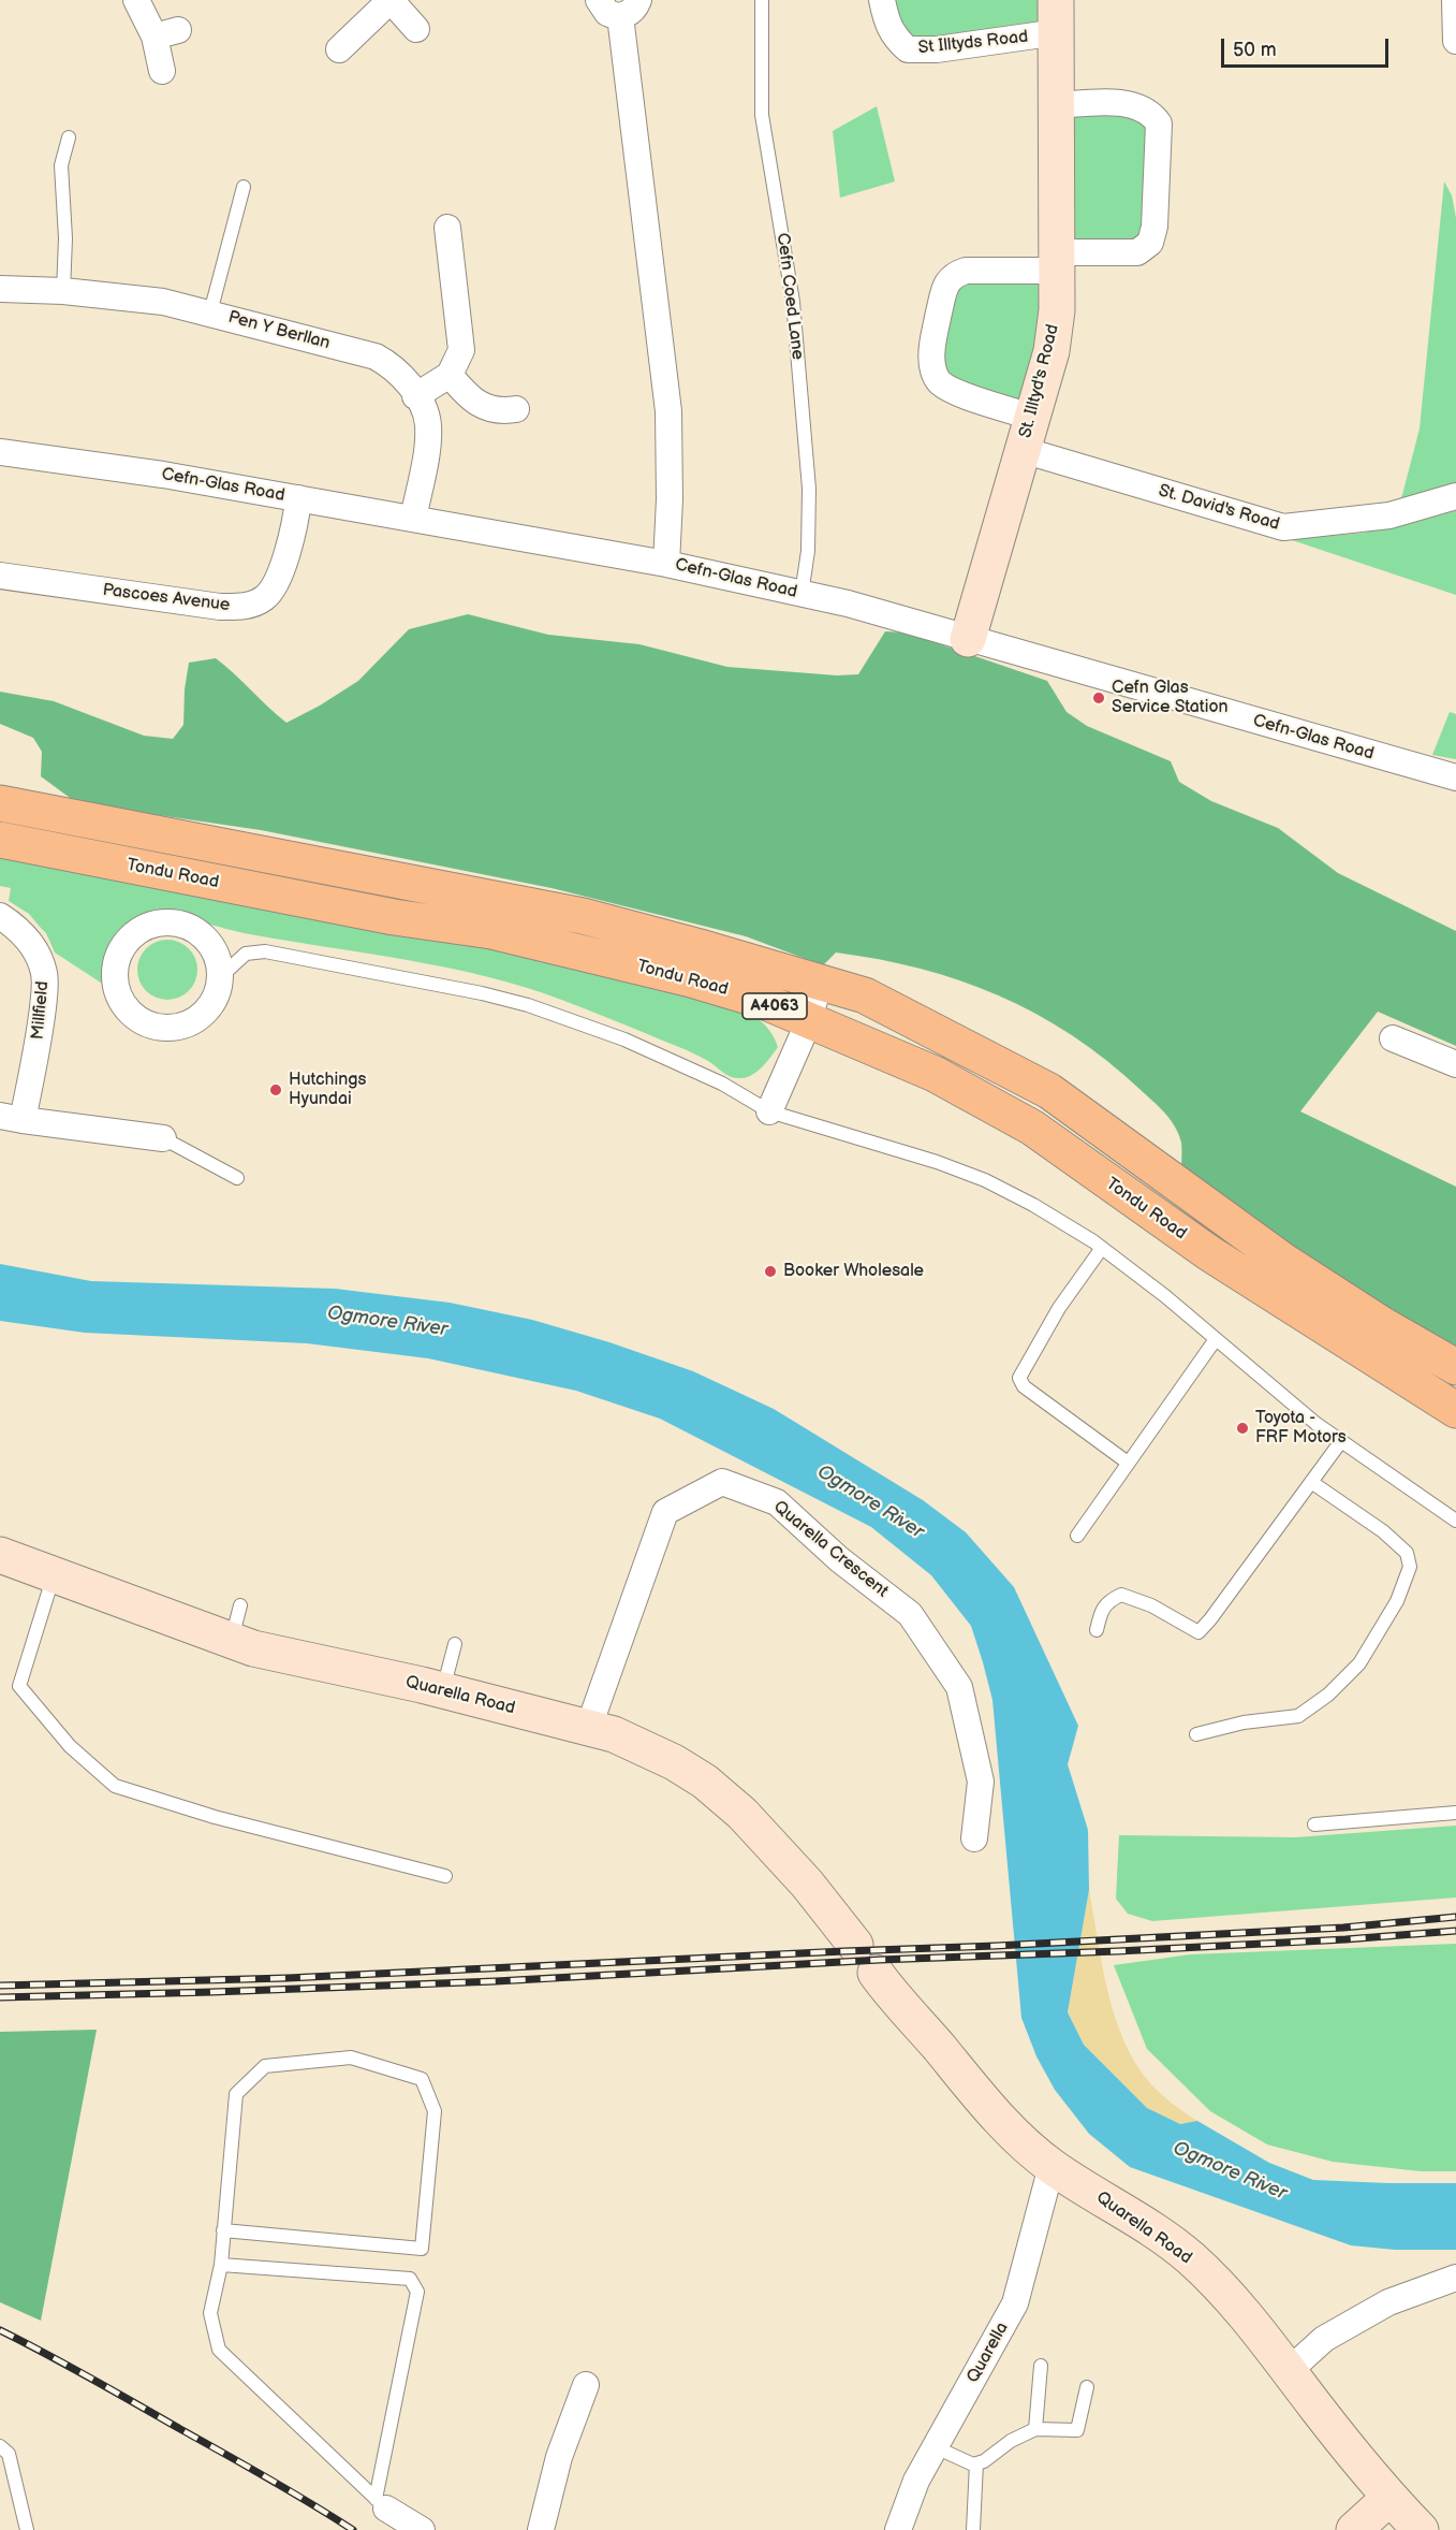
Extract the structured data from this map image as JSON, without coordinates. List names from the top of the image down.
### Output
{
  "streets": {
    "main road": ["Tondu Road", "A4063"],
    "street": [
      "St Illtyds Road",
      "Pen Y Berllan",
      "St. Illtyd's Road",
      "Cefn-Glas Road",
      "St. David's Road",
      "Pascoes Avenue",
      "Millfield",
      "Quarella Crescent",
      "Quarella Road",
      "Quarella"
    ],
    "lane": ["Cefn Coed Lane"]
  },
  "crossings": [
    ["St Illtyds Road", "St. Illtyd's Road"],
    ["Cefn Coed Lane", "Cefn-Glas Road"],
    ["Pen Y Berllan", "Cefn-Glas Road"],
    ["St. Illtyd's Road", "Cefn-Glas Road"],
    ["St. Illtyd's Road", "St. David's Road"],
    ["Cefn-Glas Road", "Pascoes Avenue"],
    ["Quarella Crescent", "Quarella Road"],
    ["Quarella Road", "Quarella"]
  ],
  "water": ["Ogmore River"],
  "places": [
    "Cefn Glas Service Station",
    "Hutchings Hyundai",
    "Booker Wholesale",
    "Toyota - FRF Motors"
  ],
  "scale_bar": "50 m"
}
